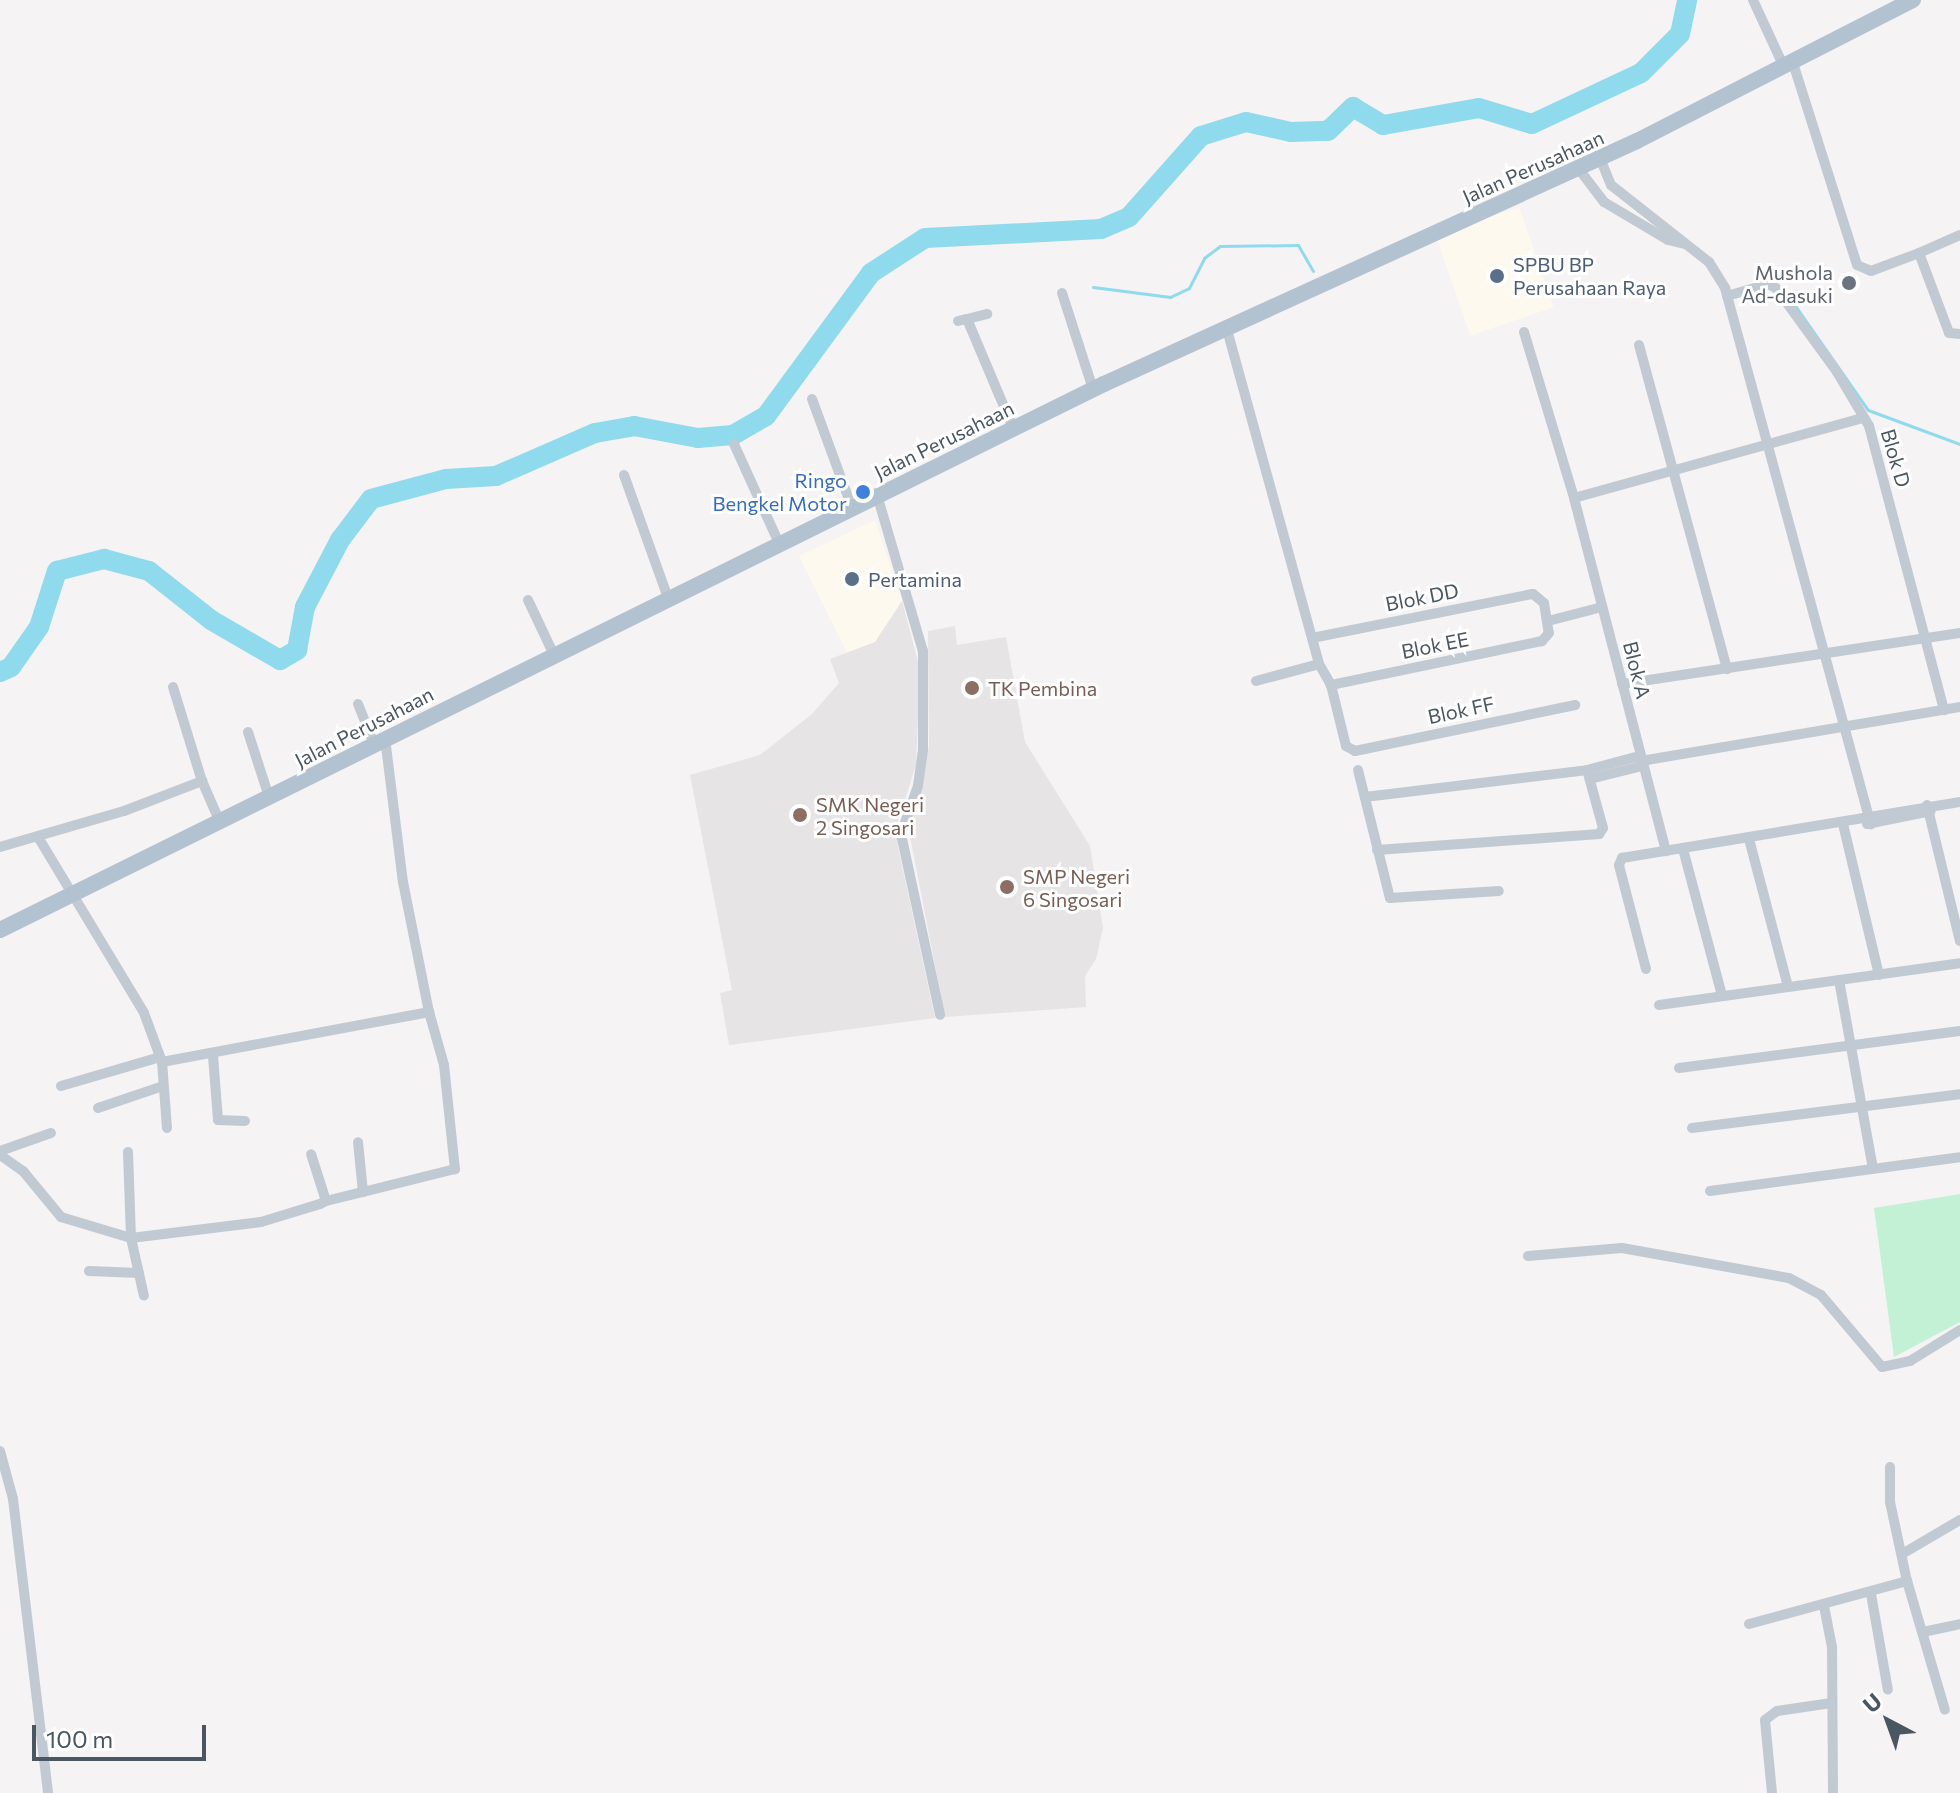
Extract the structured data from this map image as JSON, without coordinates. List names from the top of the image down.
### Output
{
  "streets": {
    "main road": ["Jalan Perusahaan"],
    "street": [
      "Blok D",
      "Blok DD",
      "Blok EE",
      "Blok A",
      "Blok FF"
    ]
  },
  "crossings": [
    ["Blok DD", "Blok EE"],
    ["Blok EE", "Blok FF"]
  ],
  "places": [
    "SPBU BP Perusahaan Raya",
    "Mushola Ad-dasuki",
    "Ringo Bengkel Motor",
    "Pertamina",
    "TK Pembina",
    "SMK Negeri 2 Singosari",
    "SMP Negeri 6 Singosari"
  ],
  "scale_bar": "100 m",
  "north": "top left"
}
